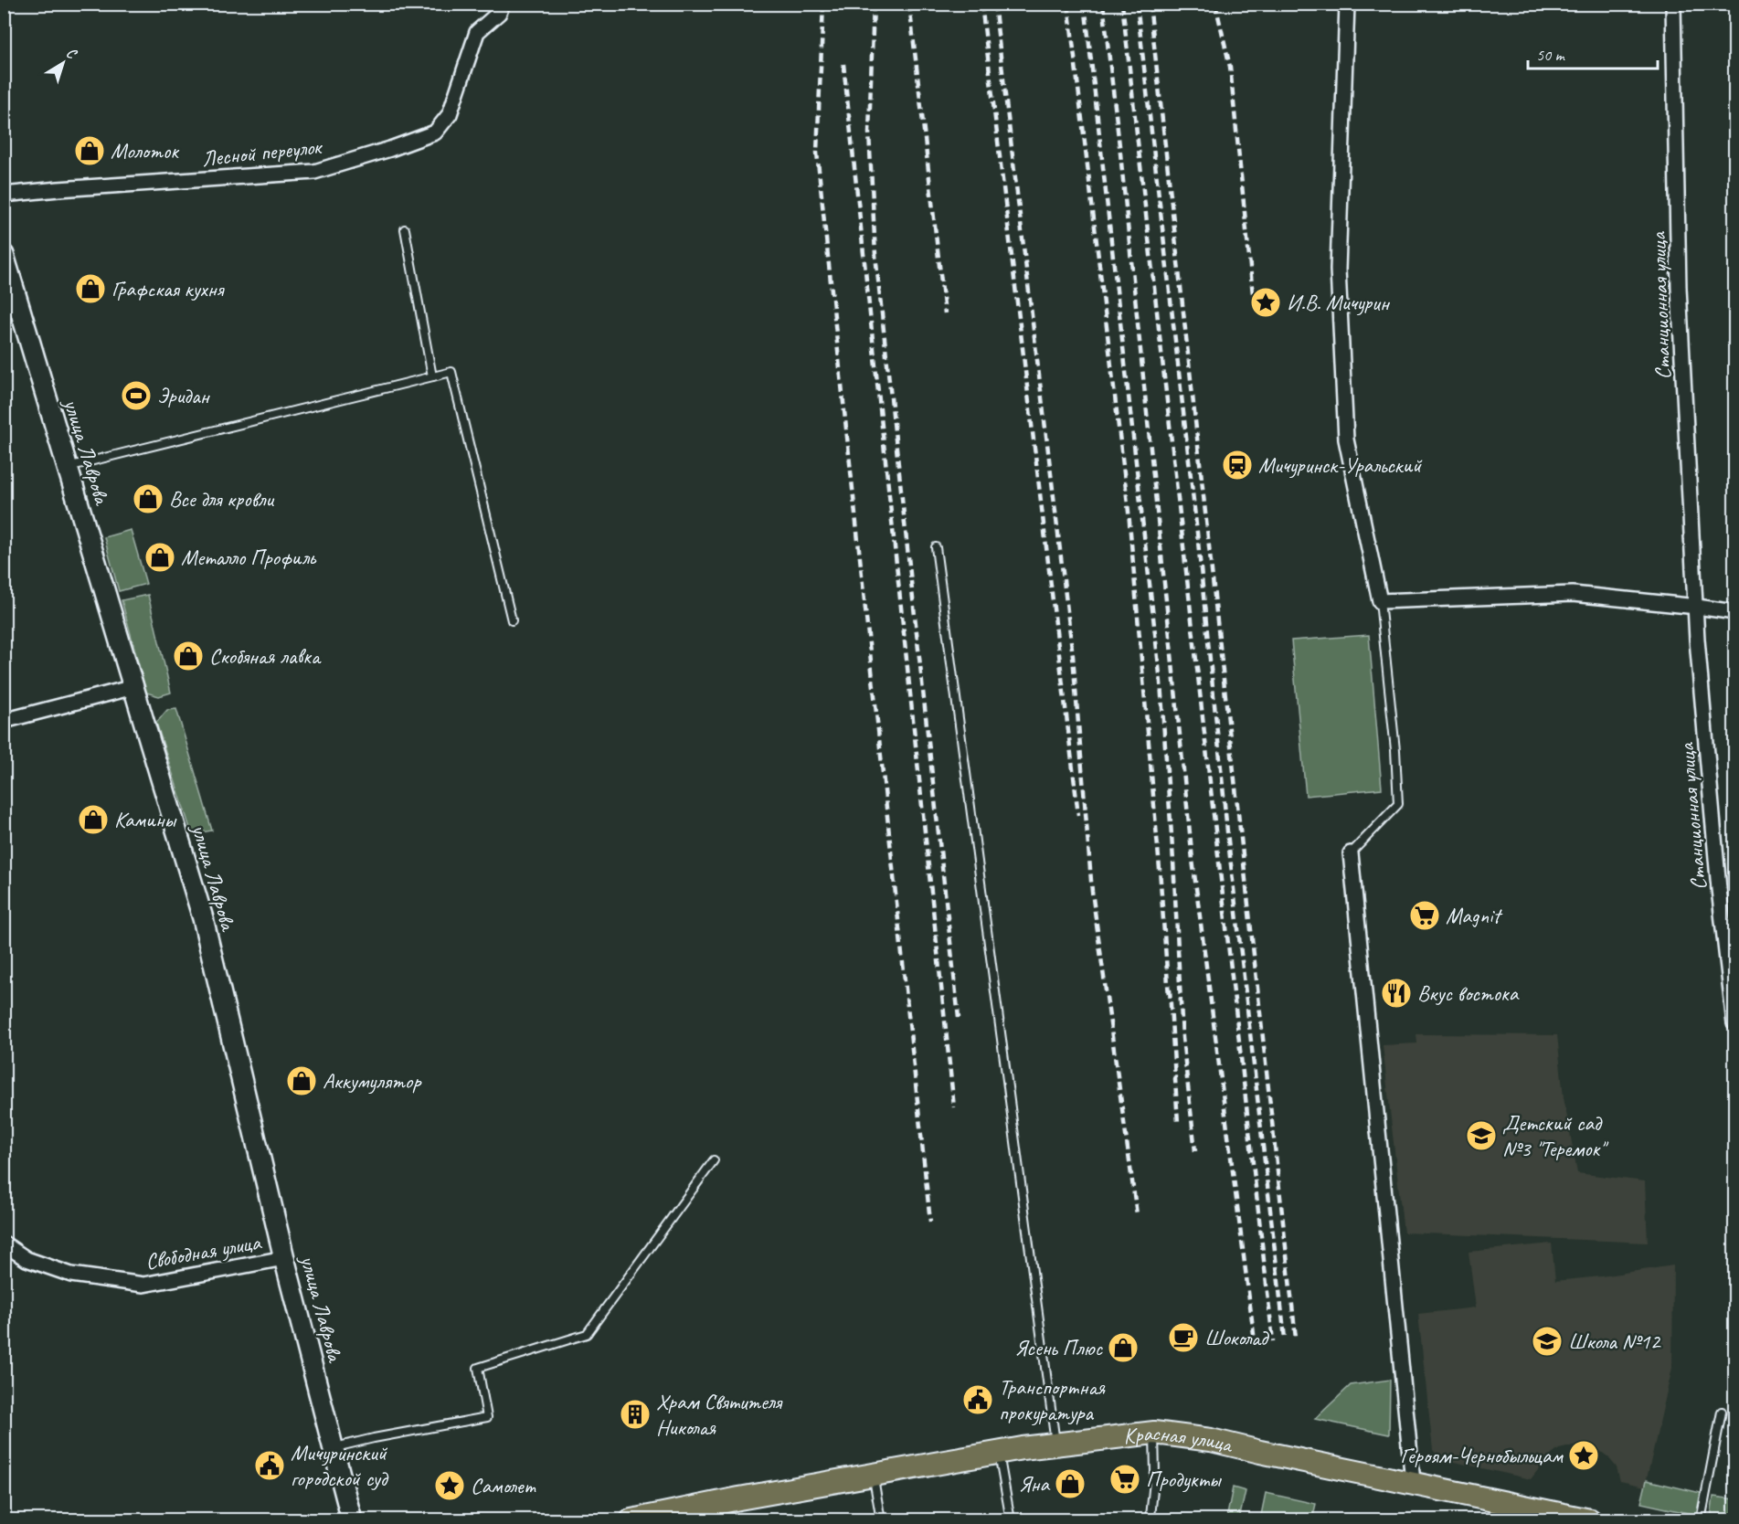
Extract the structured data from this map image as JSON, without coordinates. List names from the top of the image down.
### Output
{
  "streets": {
    "main road": ["улица Лаврова", "Красная улица"],
    "street": ["Лесной переулок", "Станционная улица", "Свободная улица"]
  },
  "crossings": [
    ["улица Лаврова", "Свободная улица"]
  ],
  "places": {
    "shop": [
      "Молоток",
      "Графская кухня",
      "Все для кровли",
      "Металло Профиль",
      "Скобяная лавка",
      "Камины",
      "Аккумулятор",
      "Ясень Плюс",
      "Яна"
    ],
    "place": ["И.В. Мичурин", "Героям-Чернобыльцам", "Самолет"],
    "sports": ["Эридан"],
    "station": ["Мичуринск-Уральский"],
    "supermarket": ["Magnit", "Продукты"],
    "restaurant": ["Вкус востока"],
    "school or university": ["Детский сад №3 \"Теремок\"", "Школа №12"],
    "cafe": ["Шоколад"],
    "public building": ["Транспортная прокуратура", "Мичуринский городской суд"],
    "building": ["Храм Святителя Николая"]
  },
  "scale_bar": "50 m",
  "north": "top right"
}
